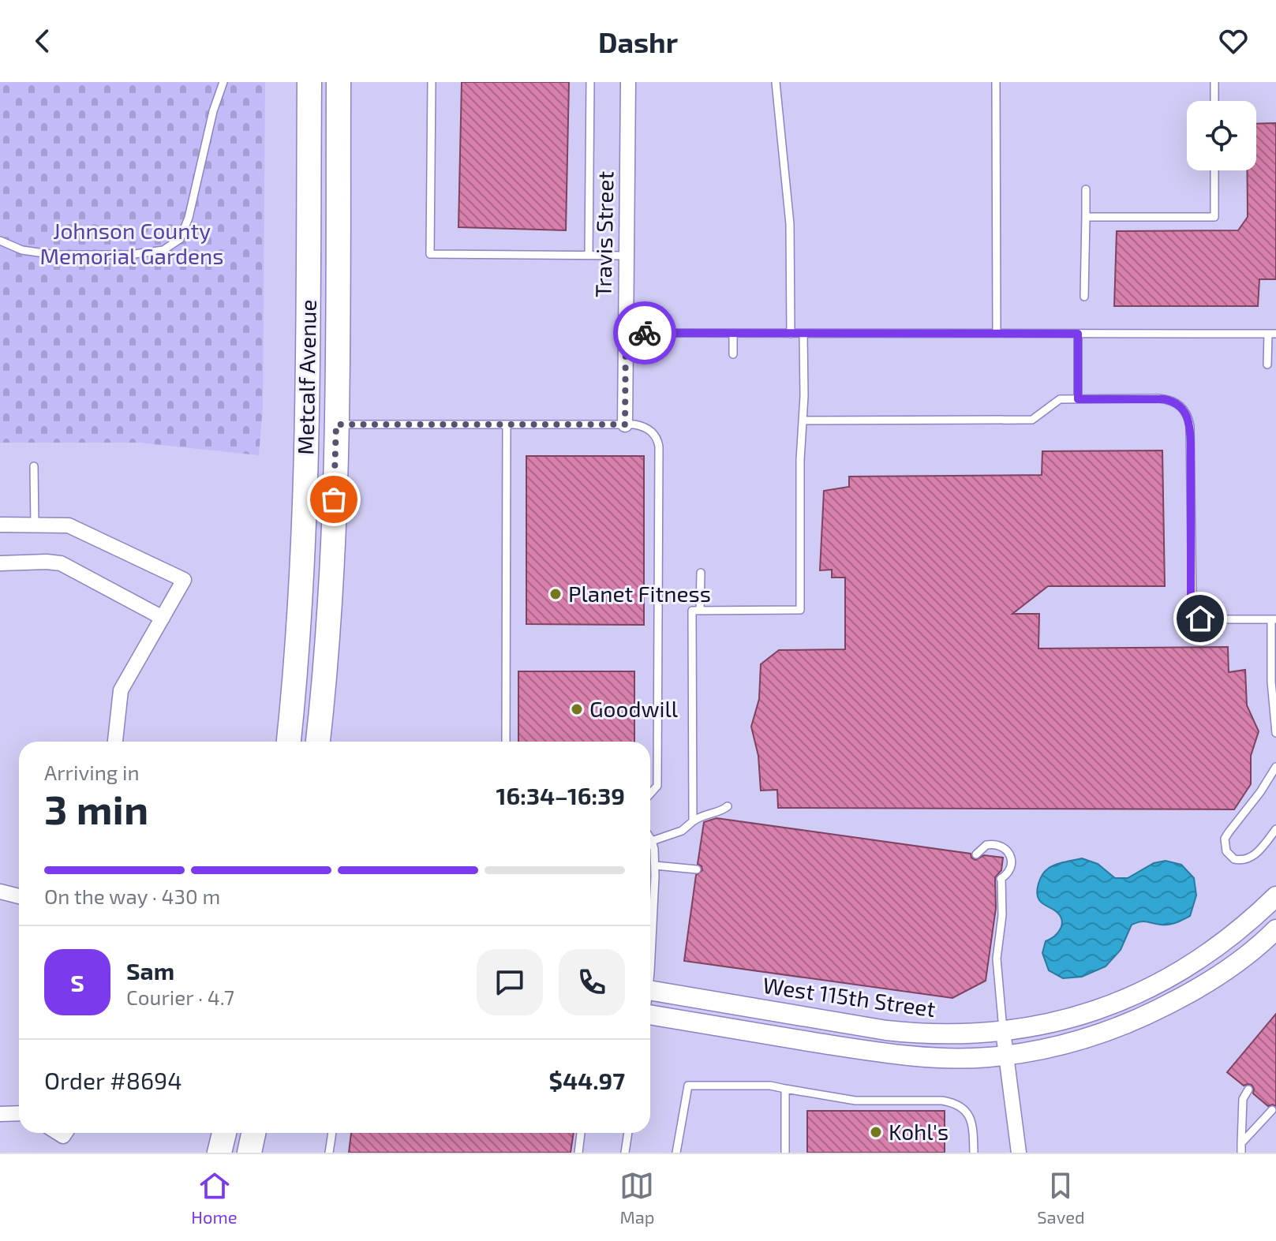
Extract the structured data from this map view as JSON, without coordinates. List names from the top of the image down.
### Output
{
  "streets": {
    "main road": ["Metcalf Avenue"],
    "street": ["Travis Street", "West 115th Street"]
  },
  "parks": ["Johnson County Memorial Gardens"],
  "places": ["Planet Fitness", "Goodwill", "Kohl's"],
  "page": {
    "header": "Dashr",
    "heading": ["3 min", "Arriving in", "16:34–16:39"],
    "panel": [
      "Sam",
      "Courier · 4.7",
      "Order #8694",
      "$44.97"
    ],
    "bar": "On the way · 430 m",
    "round": "S",
    "tabs": ["Home", "Map", "Saved"]
  }
}
